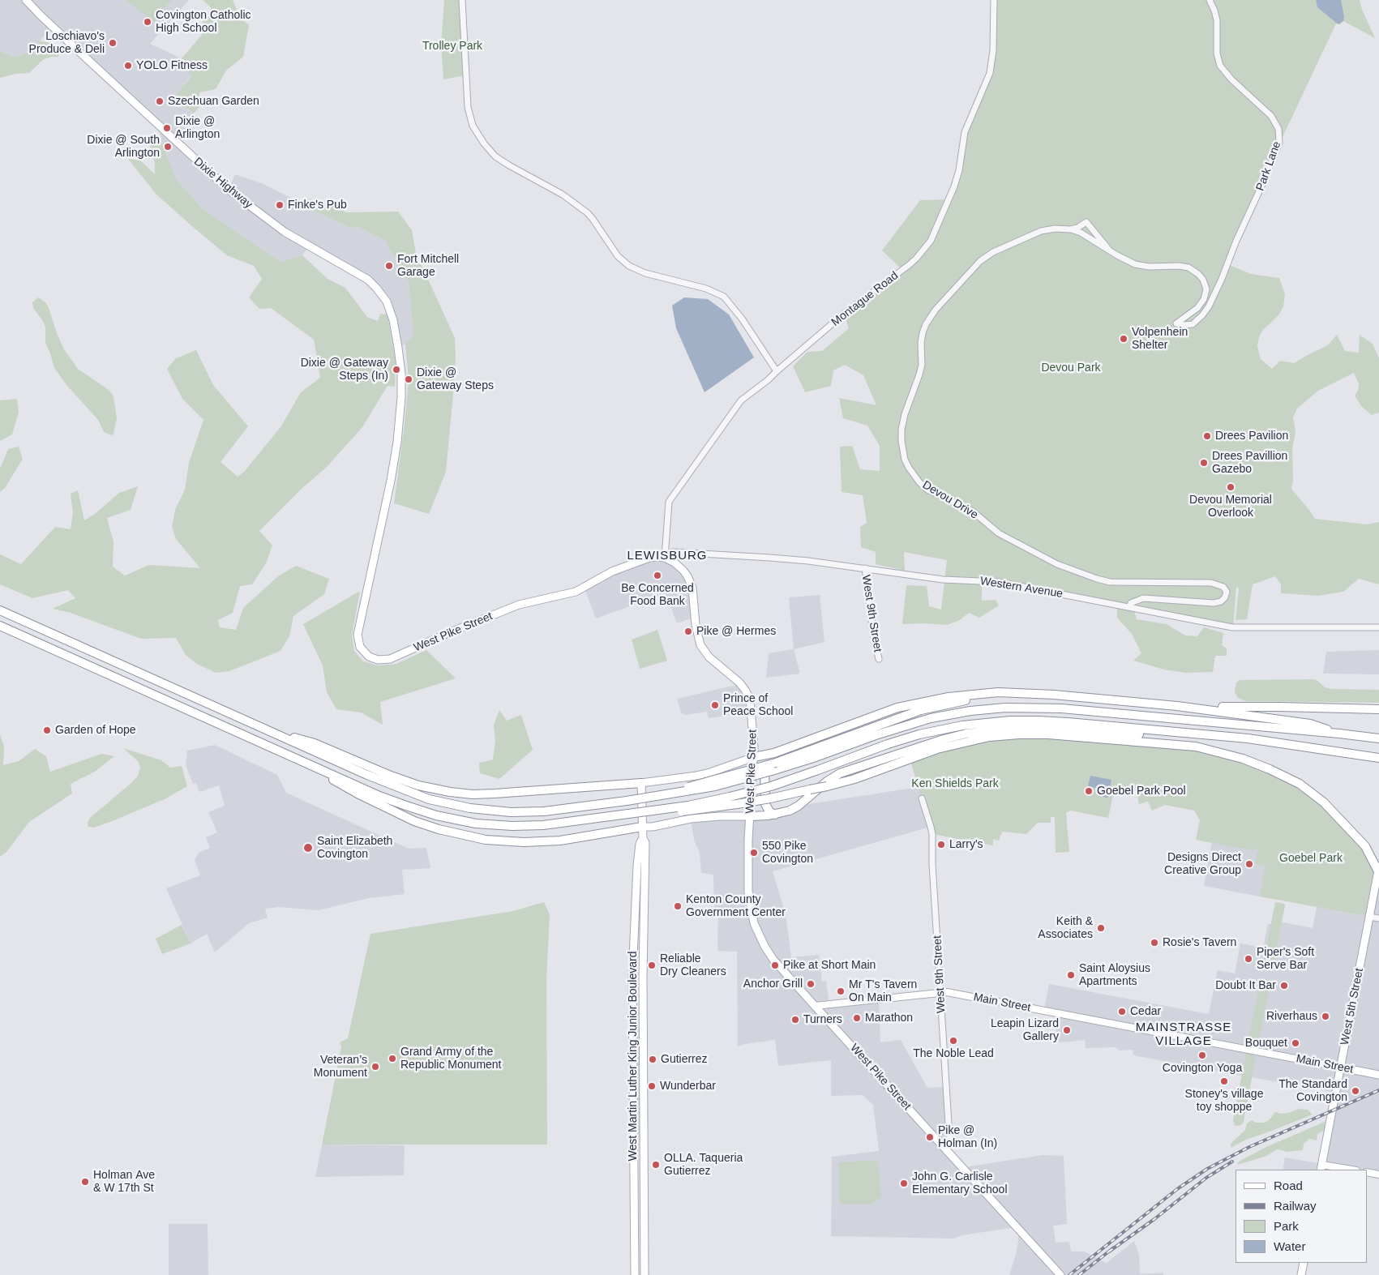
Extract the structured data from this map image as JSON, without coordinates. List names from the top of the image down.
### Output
{
  "streets": {
    "main road": [
      "Dixie Highway",
      "West Pike Street",
      "Main Street",
      "West 5th Street",
      "West Martin Luther King Junior Boulevard"
    ],
    "street": [
      "Park Lane",
      "Montague Road",
      "Devou Drive",
      "Western Avenue",
      "West 9th Street"
    ]
  },
  "crossings": [
    ["Park Lane", "Devou Drive"],
    ["Dixie Highway", "West Pike Street"],
    ["Montague Road", "Western Avenue"],
    ["Montague Road", "West Pike Street"],
    ["Devou Drive", "Western Avenue"],
    ["Western Avenue", "West 9th Street"],
    ["Western Avenue", "West Pike Street"],
    ["West 9th Street", "West Pike Street"],
    ["West 9th Street", "Main Street"],
    ["West Pike Street", "Main Street"],
    ["Main Street", "West 5th Street"]
  ],
  "districts": ["LEWISBURG", "MAINSTRASSE VILLAGE"],
  "parks": [
    "Trolley Park",
    "Devou Park",
    "Ken Shields Park",
    "Goebel Park"
  ],
  "places": [
    "Covington Catholic High School",
    "Loschiavo's Produce & Deli",
    "YOLO Fitness",
    "Szechuan Garden",
    "Dixie @ Arlington",
    "Dixie @ South Arlington",
    "Finke's Pub",
    "Fort Mitchell Garage",
    "Volpenhein Shelter",
    "Dixie @ Gateway Steps (In)",
    "Dixie @ Gateway Steps",
    "Drees Pavilion",
    "Drees Pavillion Gazebo",
    "Devou Memorial Overlook",
    "Be Concerned Food Bank",
    "Pike @ Hermes",
    "Prince of Peace School",
    "Garden of Hope",
    "Goebel Park Pool",
    "Larry's",
    "Saint Elizabeth Covington",
    "550 Pike Covington",
    "Designs Direct Creative Group",
    "Kenton County Government Center",
    "Keith & Associates",
    "Rosie's Tavern",
    "Piper's Soft Serve Bar",
    "Reliable Dry Cleaners",
    "Pike at Short Main",
    "Saint Aloysius Apartments",
    "Anchor Grill",
    "Doubt It Bar",
    "Mr T's Tavern On Main",
    "Cedar",
    "Riverhaus",
    "Marathon",
    "Turners",
    "Leapin Lizard Gallery",
    "The Noble Lead",
    "Bouquet",
    "Covington Yoga",
    "Grand Army of the Republic Monument",
    "Gutierrez",
    "Veteran’s Monument",
    "Stoney's village toy shoppe",
    "Wunderbar",
    "The Standard Covington",
    "Pike @ Holman (In)",
    "OLLA. Taqueria Gutierrez",
    "Holman Ave & W 17th St",
    "John G. Carlisle Elementary School"
  ],
  "legend": [
    "Road",
    "Railway",
    "Park",
    "Water"
  ]
}
